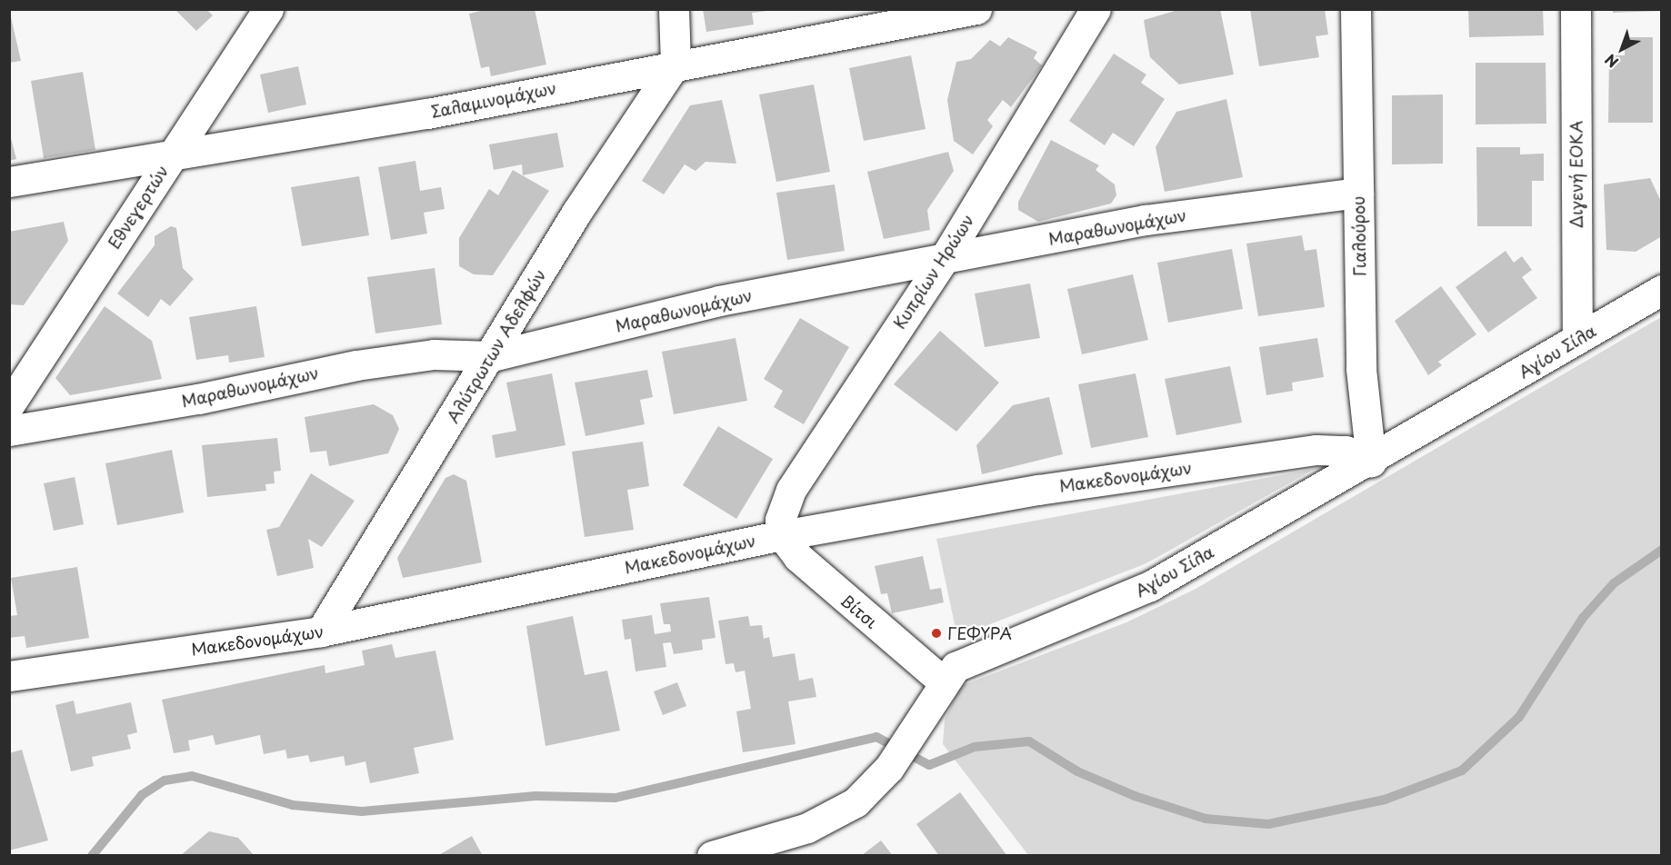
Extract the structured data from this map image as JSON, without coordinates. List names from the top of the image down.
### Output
{
  "streets": {
    "street": [
      "Σαλαμινομάχων",
      "Διγενή ΕΟΚΑ",
      "Εθνεγερτών",
      "Μαραθωνομάχων",
      "Γιαλούρου",
      "Κυπρίων Ηρώων",
      "Αλύτρωτων Αδελφών",
      "Αγίου Σίλα",
      "Μακεδονομάχων",
      "Βίτσι"
    ]
  },
  "crossings": [
    ["Σαλαμινομάχων", "Εθνεγερτών"],
    ["Σαλαμινομάχων", "Αλύτρωτων Αδελφών"],
    ["Διγενή ΕΟΚΑ", "Αγίου Σίλα"],
    ["Μαραθωνομάχων", "Γιαλούρου"],
    ["Μαραθωνομάχων", "Κυπρίων Ηρώων"],
    ["Μαραθωνομάχων", "Αλύτρωτων Αδελφών"],
    ["Γιαλούρου", "Αγίου Σίλα"],
    ["Γιαλούρου", "Μακεδονομάχων"],
    ["Κυπρίων Ηρώων", "Μακεδονομάχων"],
    ["Κυπρίων Ηρώων", "Βίτσι"],
    ["Αλύτρωτων Αδελφών", "Μακεδονομάχων"],
    ["Αγίου Σίλα", "Μακεδονομάχων"],
    ["Αγίου Σίλα", "Βίτσι"],
    ["Μακεδονομάχων", "Βίτσι"]
  ],
  "places": ["ΓΕΦΥΡΑ"],
  "north": "bottom left"
}
